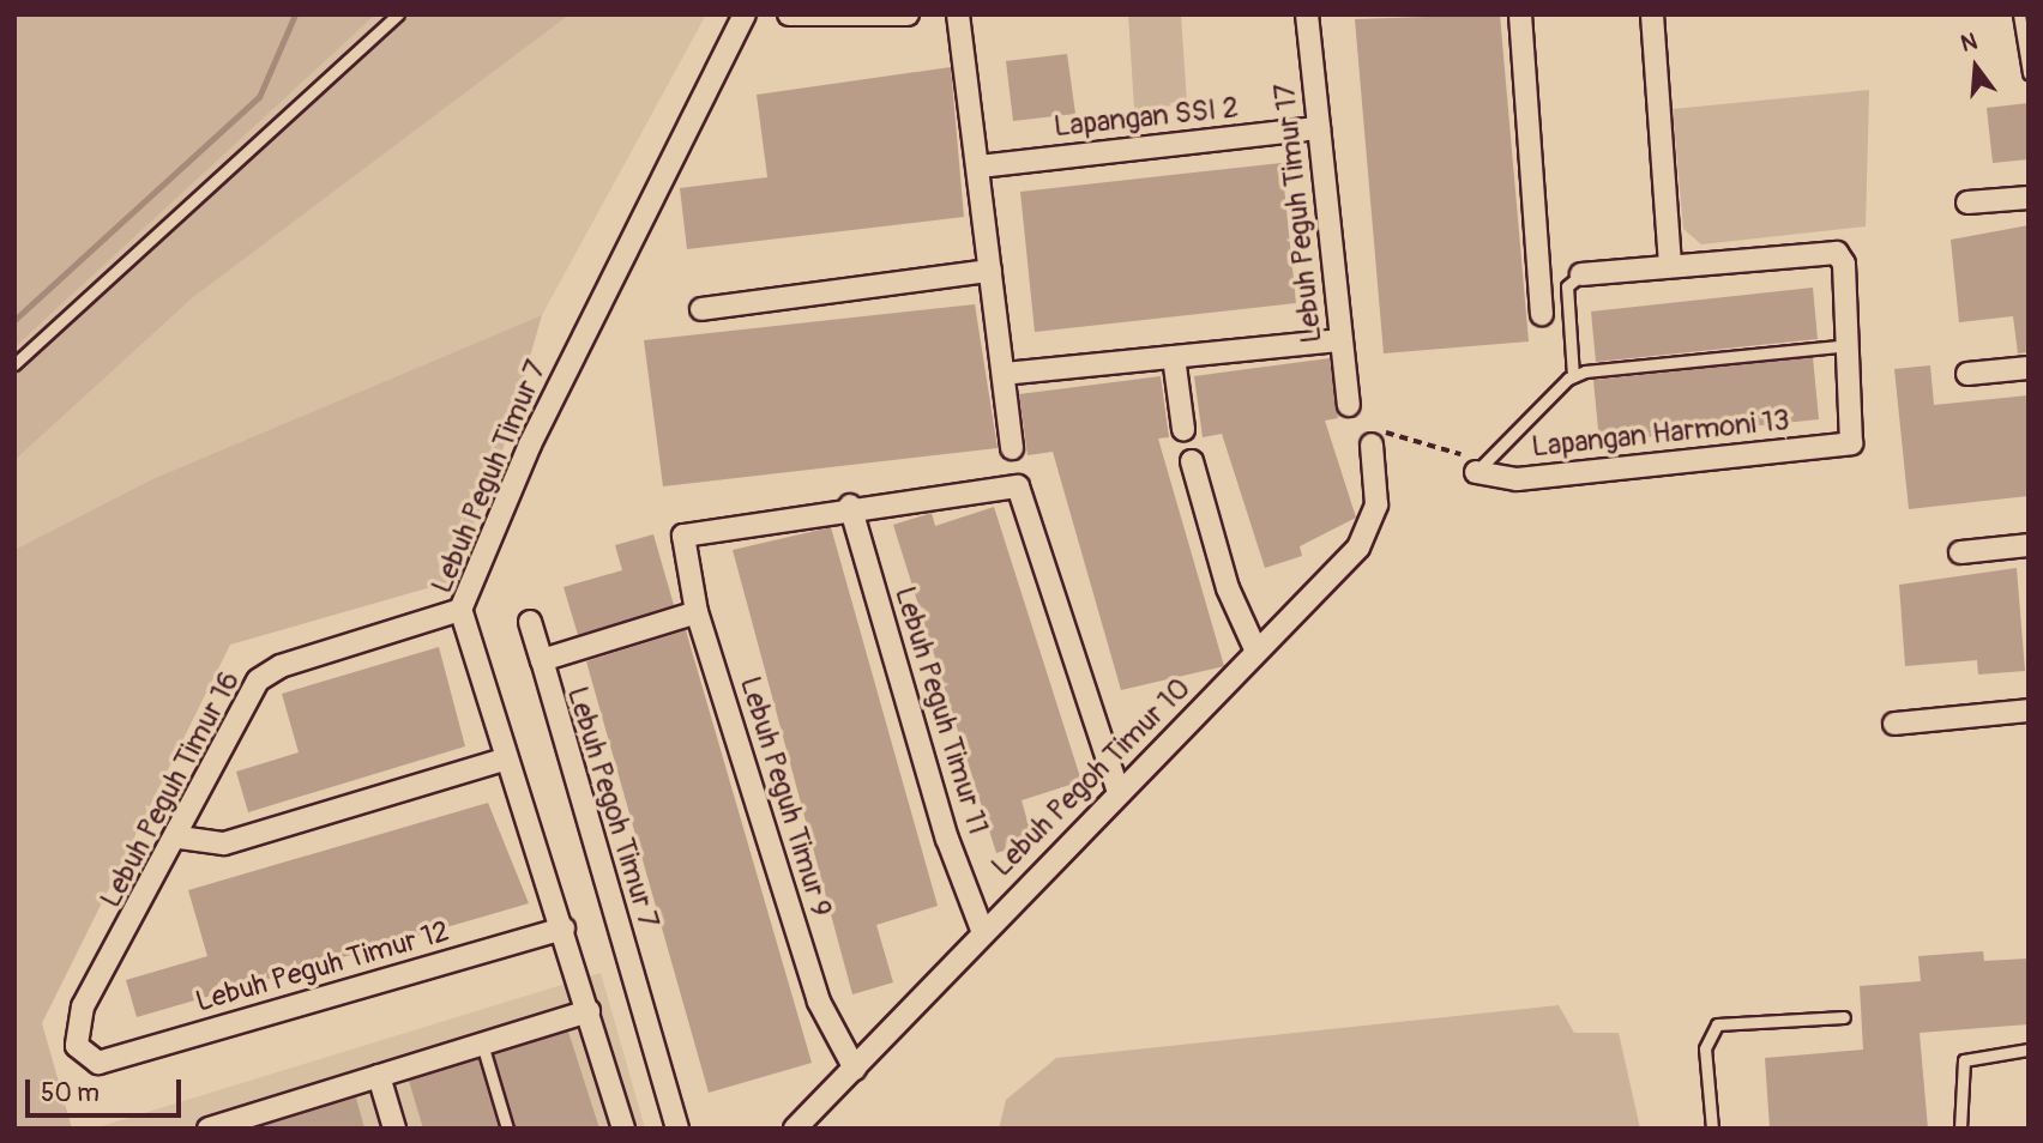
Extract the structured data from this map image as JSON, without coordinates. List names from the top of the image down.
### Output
{
  "streets": {
    "street": [
      "Lapangan SSI 2",
      "Lebuh Peguh Timur 17",
      "Lapangan Harmoni 13",
      "Lebuh Peguh Timur 7",
      "Lebuh Peguh Timur 11",
      "Lebuh Pegoh Timur 10",
      "Lebuh Peguh Timur 16",
      "Lebuh Peguh Timur 9",
      "Lebuh Pegoh Timur 7",
      "Lebuh Peguh Timur 12"
    ]
  },
  "crossings": [
    ["Lapangan SSI 2", "Lebuh Peguh Timur 17"],
    ["Lebuh Peguh Timur 7", "Lebuh Peguh Timur 16"],
    ["Lebuh Peguh Timur 7", "Lebuh Peguh Timur 12"],
    ["Lebuh Peguh Timur 11", "Lebuh Pegoh Timur 10"],
    ["Lebuh Peguh Timur 11", "Lebuh Peguh Timur 9"],
    ["Lebuh Pegoh Timur 10", "Lebuh Peguh Timur 9"],
    ["Lebuh Peguh Timur 16", "Lebuh Peguh Timur 12"],
    ["Lebuh Peguh Timur 9", "Lebuh Pegoh Timur 7"]
  ],
  "scale_bar": "50 m",
  "north": "top"
}
